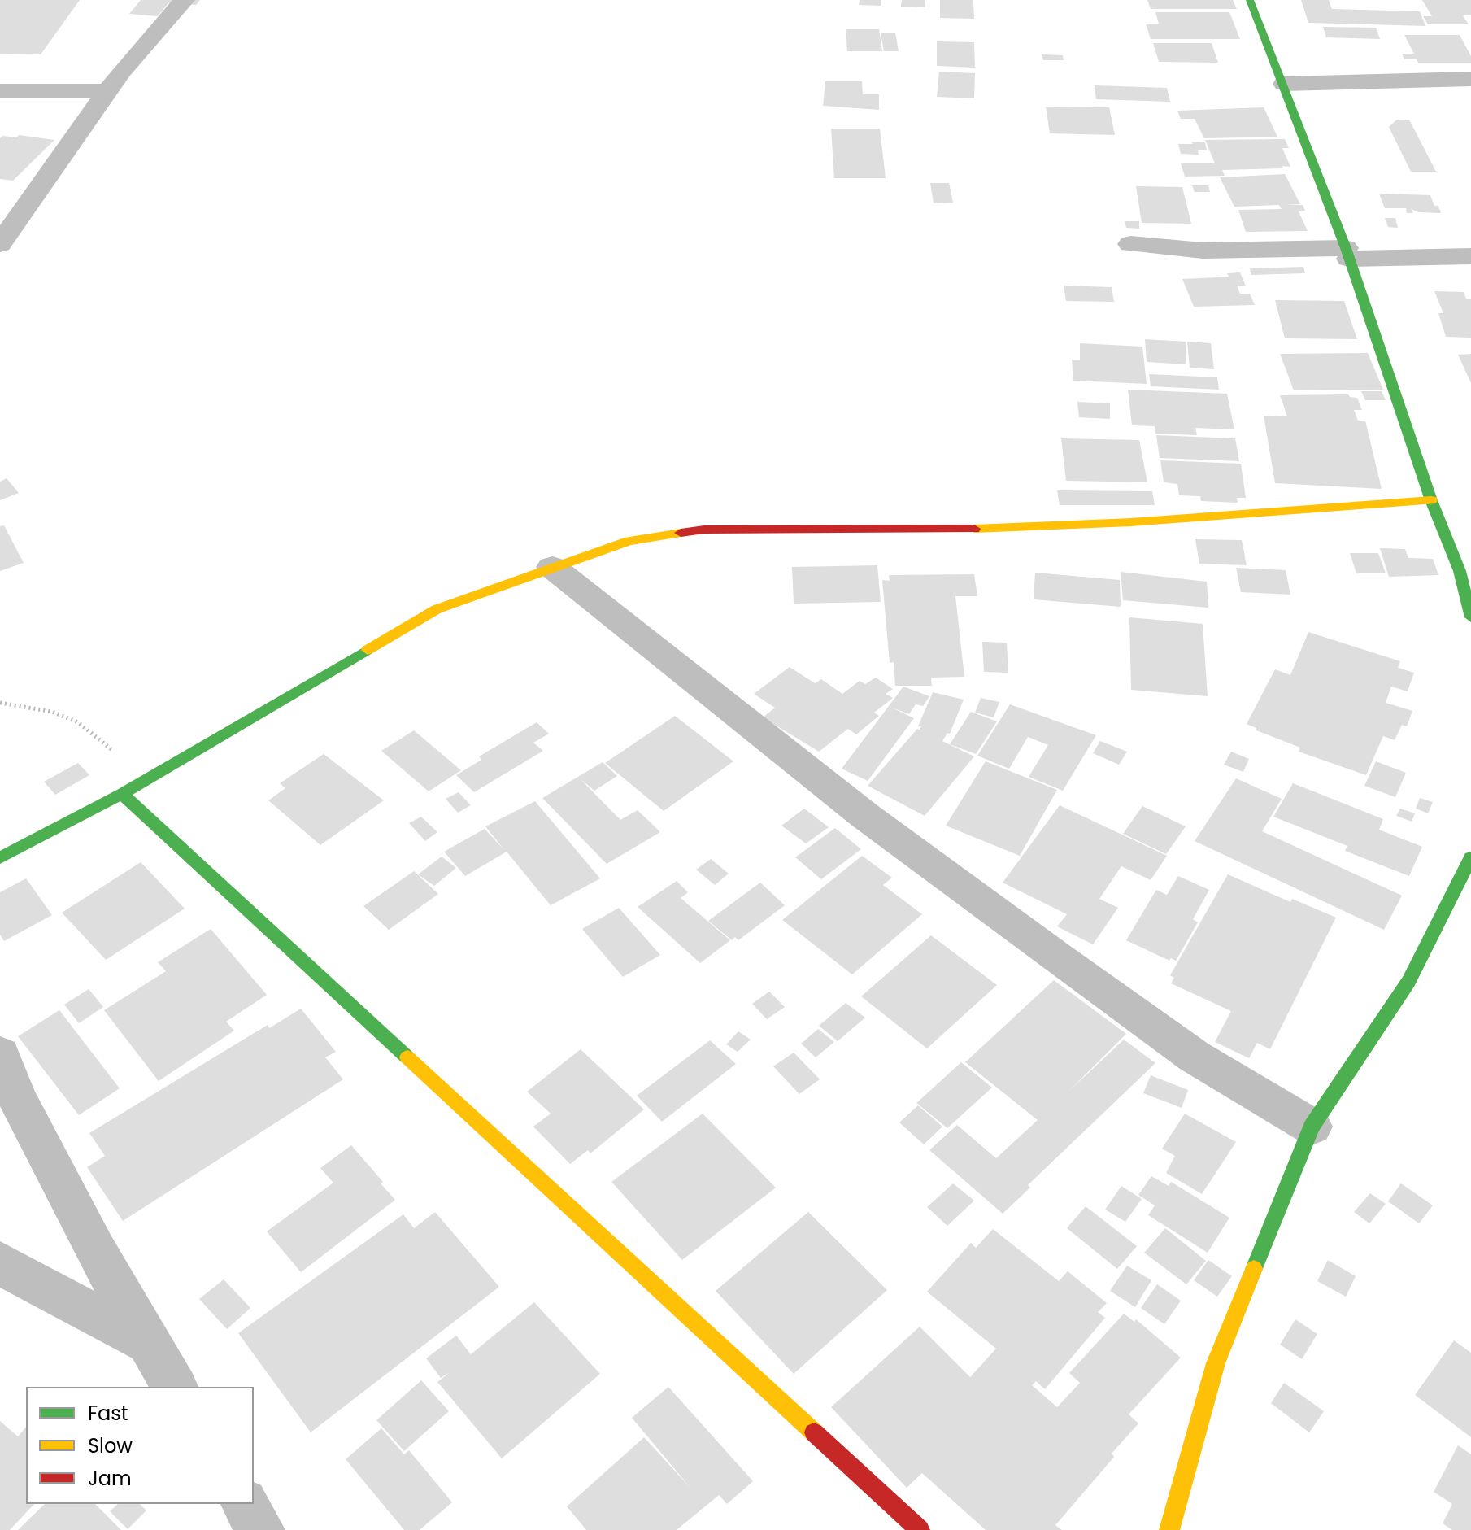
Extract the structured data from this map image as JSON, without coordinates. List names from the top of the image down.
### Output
{
  "legend": ["Fast", "Slow", "Jam"]
}
